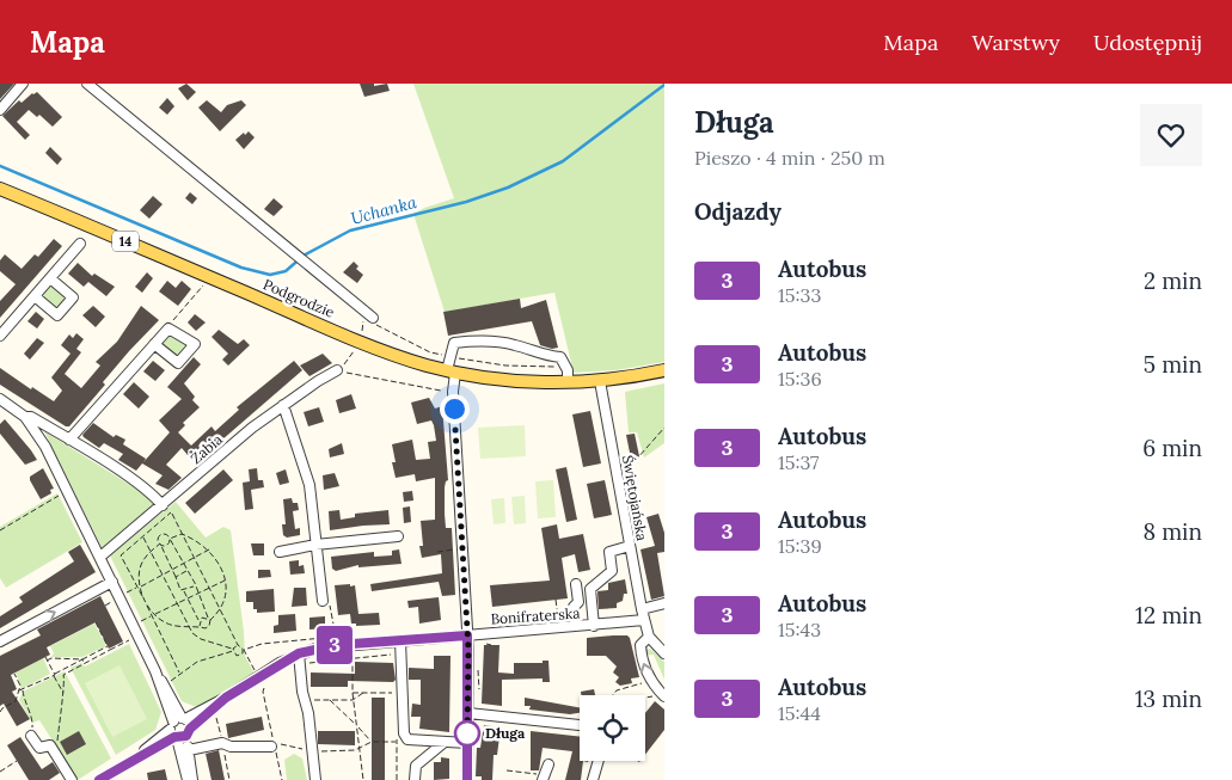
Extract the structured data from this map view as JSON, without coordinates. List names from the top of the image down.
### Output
{
  "streets": {
    "main road": ["14", "Podgrodzie"],
    "street": ["Żabia", "Świętojańska", "Bonifraterska"]
  },
  "crossings": [
    ["14", "Podgrodzie"],
    ["14", "Świętojańska"],
    ["Podgrodzie", "Świętojańska"],
    ["Świętojańska", "Bonifraterska"]
  ],
  "water": ["Uchanka"],
  "places": ["Długa"],
  "lines": ["bus line 3"],
  "page": {
    "header": "Mapa",
    "nav": ["Mapa", "Warstwy", "Udostępnij"],
    "on_map": "3",
    "heading": [
      ["Długa", "Pieszo · 4 min · 250 m"],
      "Odjazdy"
    ],
    "list": [
      {
        "mark": "3",
        "name": "Autobus",
        "note": "15:33",
        "value": "2 min"
      },
      {
        "mark": "3",
        "name": "Autobus",
        "note": "15:36",
        "value": "5 min"
      },
      {
        "mark": "3",
        "name": "Autobus",
        "note": "15:37",
        "value": "6 min"
      },
      {
        "mark": "3",
        "name": "Autobus",
        "note": "15:39",
        "value": "8 min"
      },
      {
        "mark": "3",
        "name": "Autobus",
        "note": "15:43",
        "value": "12 min"
      },
      {
        "mark": "3",
        "name": "Autobus",
        "note": "15:44",
        "value": "13 min"
      }
    ]
  }
}
